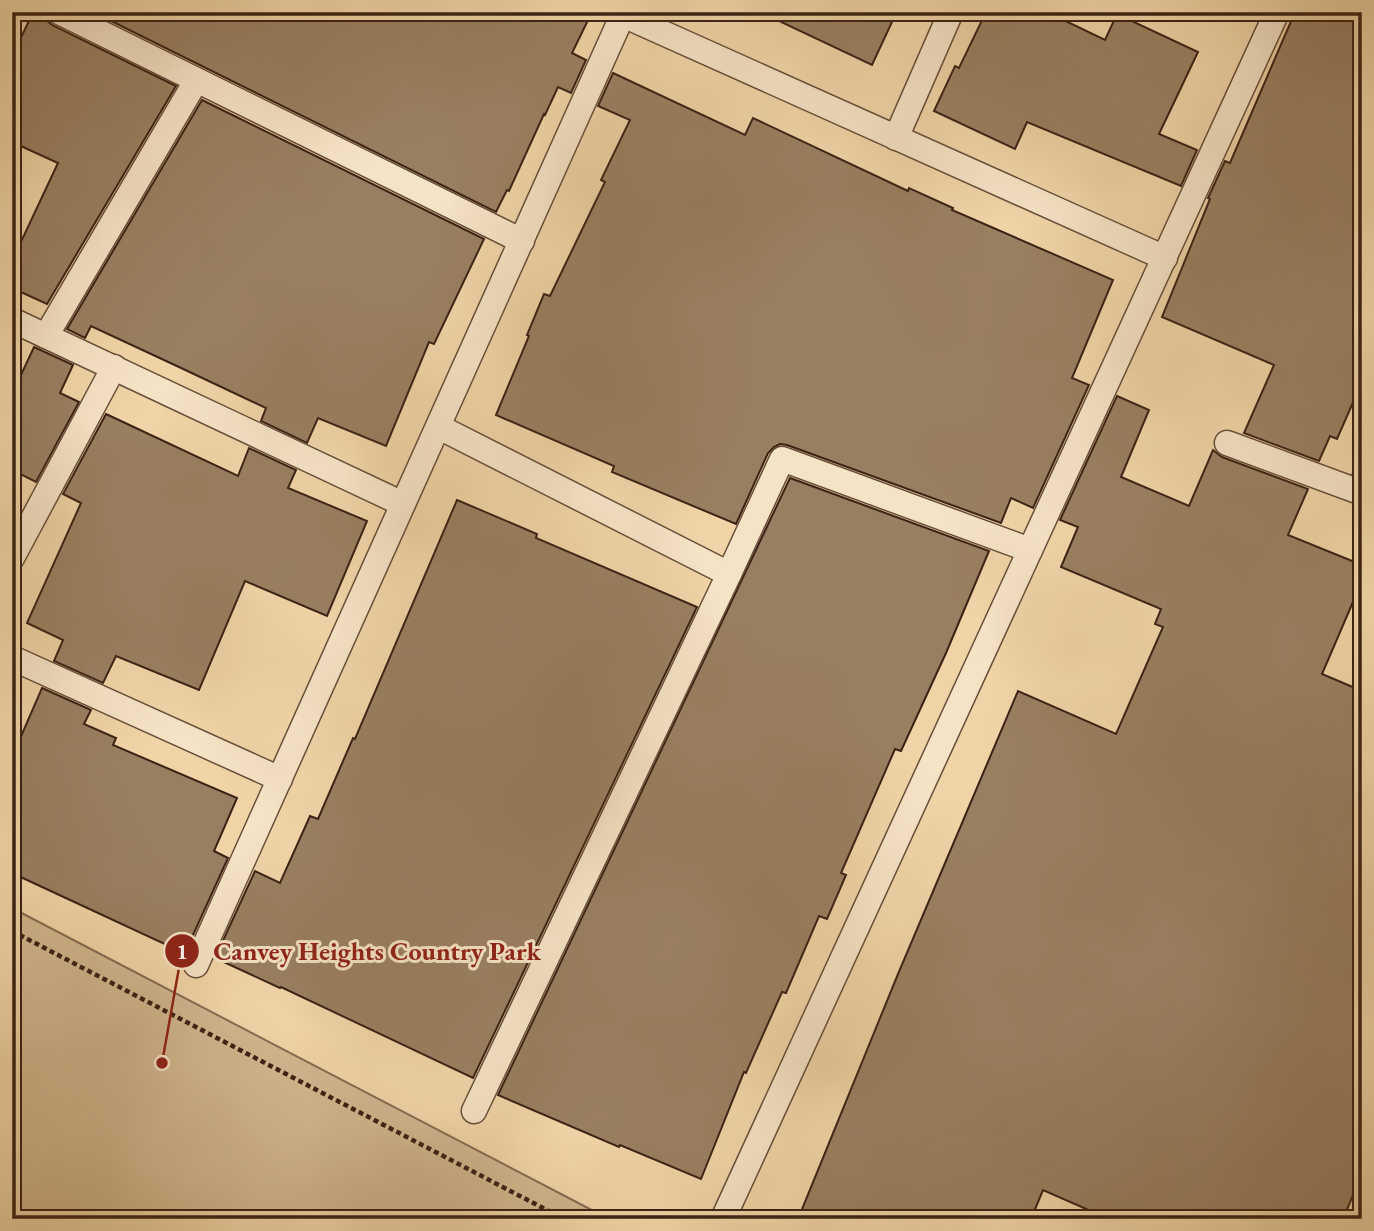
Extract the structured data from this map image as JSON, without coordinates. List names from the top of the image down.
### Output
{
  "places": ["Canvey Heights Country Park"]
}
